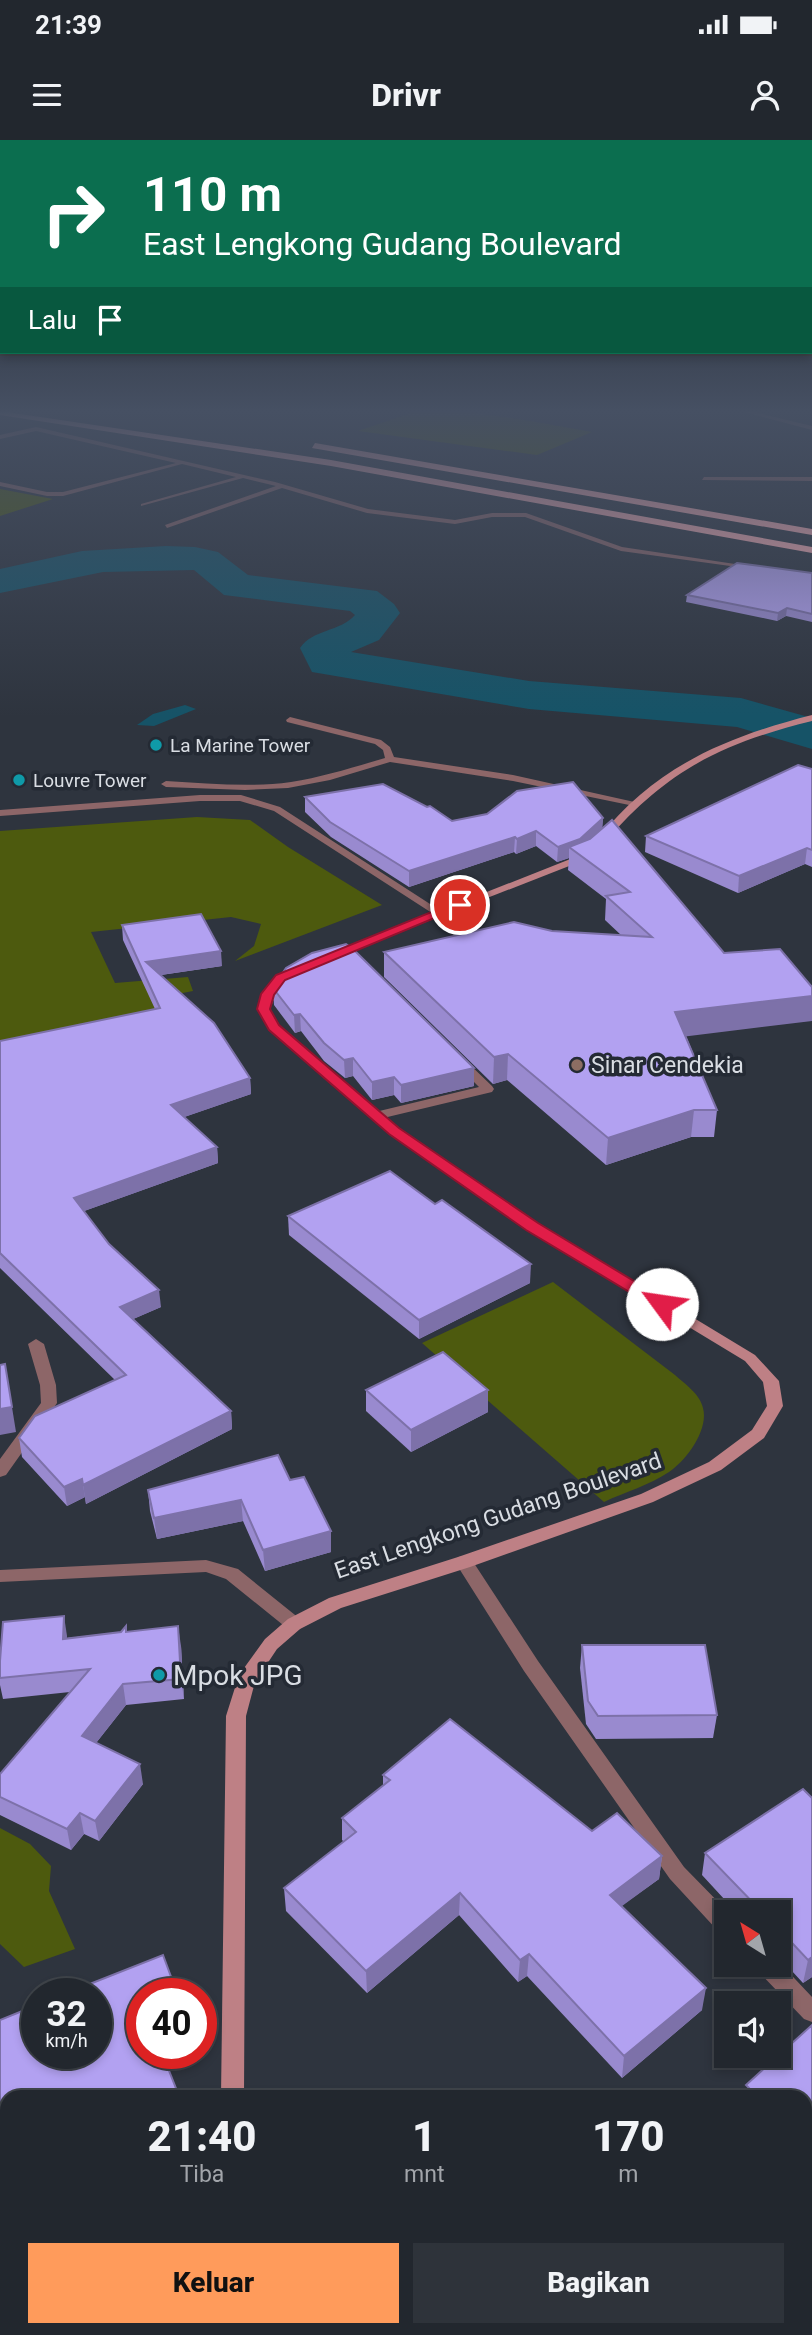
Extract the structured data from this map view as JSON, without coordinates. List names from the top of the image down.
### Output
{
  "streets": {
    "street": ["East Lengkong Gudang Boulevard"]
  },
  "places": [
    "La Marine Tower",
    "Louvre Tower",
    "Sinar Cendekia",
    "Mpok JPG"
  ],
  "north": "top left",
  "page": {
    "status": "21:39",
    "header": "Drivr",
    "turn": ["110 m", "East Lengkong Gudang Boulevard"],
    "then": "Lalu",
    "speed": "32 km/h",
    "limit": "40",
    "eta": [
      "21:40",
      "Tiba",
      "1",
      "mnt",
      "170",
      "m"
    ],
    "buttons": ["Keluar", "Bagikan"]
  }
}
